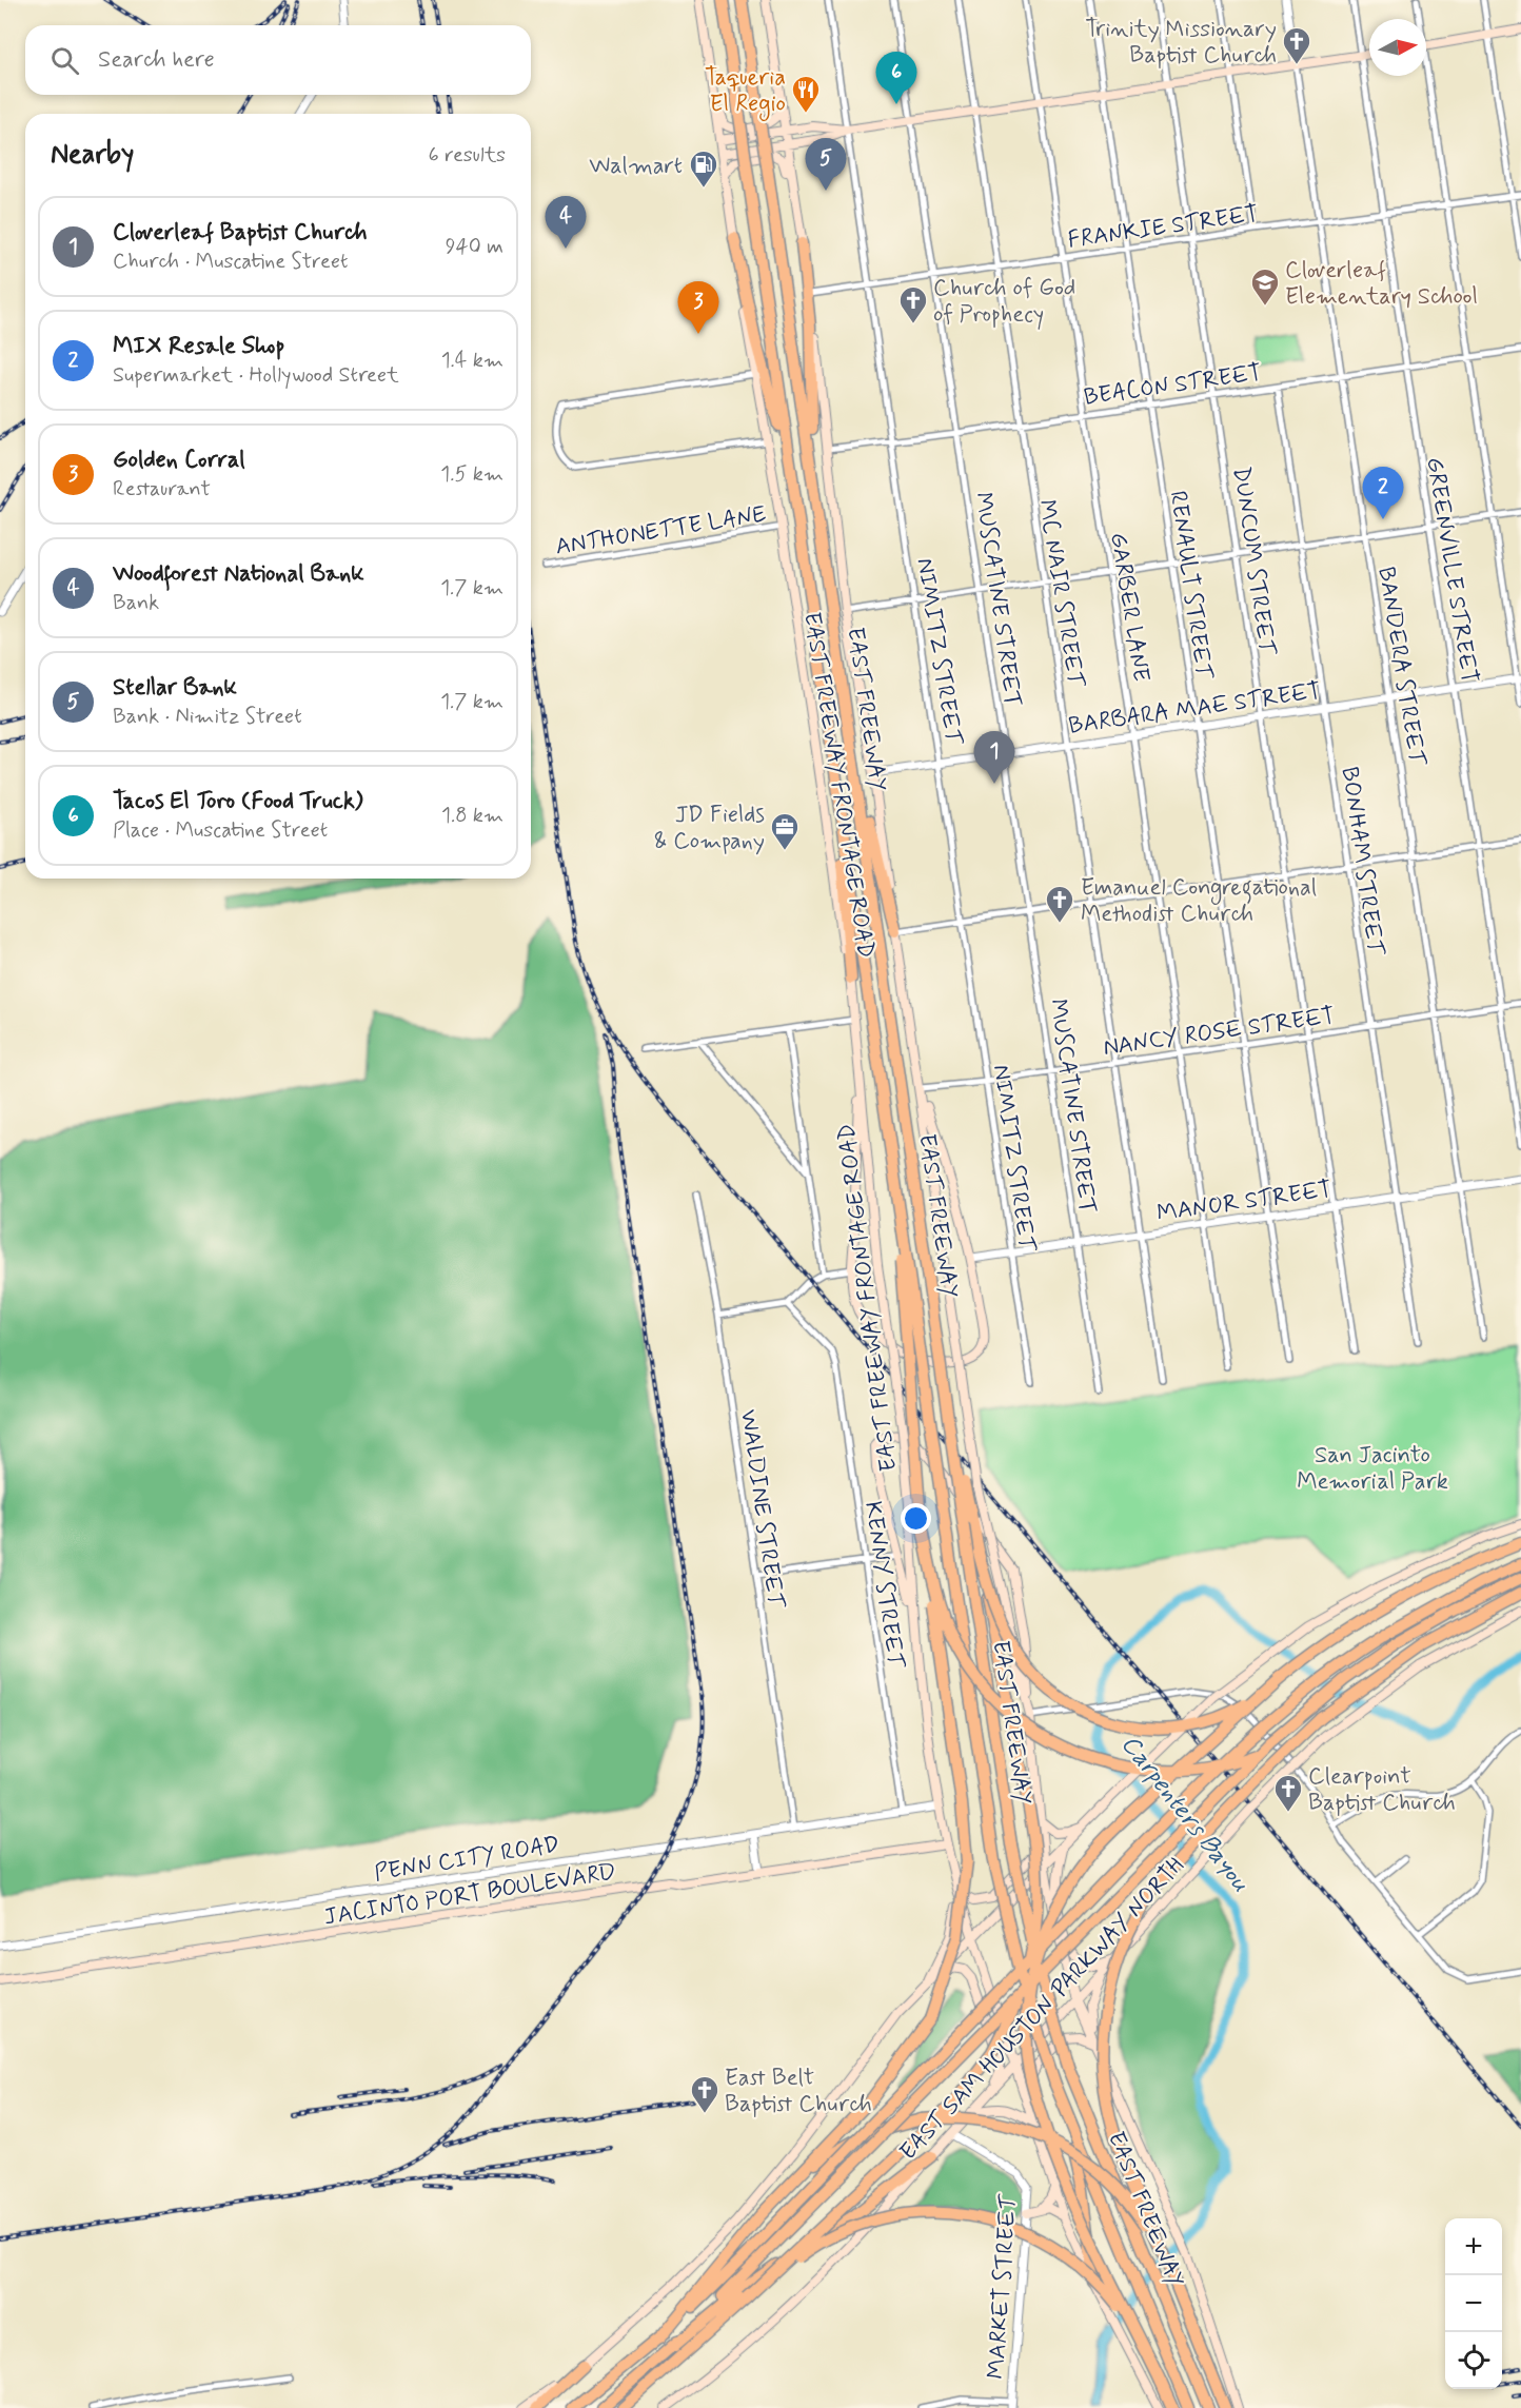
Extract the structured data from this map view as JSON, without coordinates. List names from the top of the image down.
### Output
{
  "streets": {
    "highway": ["EAST FREEWAY", "EAST SAM HOUSTON PARKWAY NORTH"],
    "main road": ["EAST FREEWAY FRONTAGE ROAD", "JACINTO PORT BOULEVARD"],
    "street": [
      "FRANKIE STREET",
      "BEACON STREET",
      "ANTHONETTE LANE",
      "DUNCUM STREET",
      "GREENVILLE STREET",
      "RENAULT STREET",
      "MC NAIR STREET",
      "MUSCATINE STREET",
      "GARBER LANE",
      "NIMITZ STREET",
      "BANDERA STREET",
      "BARBARA MAE STREET",
      "BONHAM STREET",
      "NANCY ROSE STREET",
      "MANOR STREET",
      "WALDINE STREET",
      "KENNY STREET",
      "PENN CITY ROAD",
      "MARKET STREET"
    ]
  },
  "crossings": [
    ["FRANKIE STREET", "DUNCUM STREET"],
    ["FRANKIE STREET", "GREENVILLE STREET"],
    ["FRANKIE STREET", "RENAULT STREET"],
    ["FRANKIE STREET", "MC NAIR STREET"],
    ["FRANKIE STREET", "MUSCATINE STREET"],
    ["FRANKIE STREET", "GARBER LANE"],
    ["FRANKIE STREET", "NIMITZ STREET"],
    ["FRANKIE STREET", "BANDERA STREET"],
    ["FRANKIE STREET", "EAST FREEWAY FRONTAGE ROAD"],
    ["BEACON STREET", "DUNCUM STREET"],
    ["BEACON STREET", "GREENVILLE STREET"],
    ["BEACON STREET", "RENAULT STREET"],
    ["BEACON STREET", "MC NAIR STREET"],
    ["BEACON STREET", "MUSCATINE STREET"],
    ["BEACON STREET", "GARBER LANE"],
    ["BEACON STREET", "NIMITZ STREET"],
    ["BEACON STREET", "BANDERA STREET"],
    ["BEACON STREET", "EAST FREEWAY FRONTAGE ROAD"],
    ["BEACON STREET", "BONHAM STREET"],
    ["ANTHONETTE LANE", "EAST FREEWAY FRONTAGE ROAD"],
    ["DUNCUM STREET", "BARBARA MAE STREET"],
    ["DUNCUM STREET", "NANCY ROSE STREET"],
    ["DUNCUM STREET", "MANOR STREET"],
    ["GREENVILLE STREET", "BARBARA MAE STREET"],
    ["GREENVILLE STREET", "NANCY ROSE STREET"],
    ["RENAULT STREET", "BARBARA MAE STREET"],
    ["RENAULT STREET", "NANCY ROSE STREET"],
    ["RENAULT STREET", "MANOR STREET"],
    ["MC NAIR STREET", "BARBARA MAE STREET"],
    ["MC NAIR STREET", "NANCY ROSE STREET"],
    ["MC NAIR STREET", "MANOR STREET"],
    ["MUSCATINE STREET", "BARBARA MAE STREET"],
    ["MUSCATINE STREET", "NANCY ROSE STREET"],
    ["MUSCATINE STREET", "MANOR STREET"],
    ["GARBER LANE", "BARBARA MAE STREET"],
    ["GARBER LANE", "NANCY ROSE STREET"],
    ["GARBER LANE", "MANOR STREET"],
    ["NIMITZ STREET", "BARBARA MAE STREET"],
    ["NIMITZ STREET", "NANCY ROSE STREET"],
    ["NIMITZ STREET", "MANOR STREET"],
    ["BANDERA STREET", "BARBARA MAE STREET"],
    ["BANDERA STREET", "NANCY ROSE STREET"],
    ["BANDERA STREET", "MANOR STREET"],
    ["BARBARA MAE STREET", "EAST FREEWAY FRONTAGE ROAD"],
    ["BARBARA MAE STREET", "BONHAM STREET"],
    ["EAST FREEWAY FRONTAGE ROAD", "NANCY ROSE STREET"],
    ["EAST FREEWAY FRONTAGE ROAD", "PENN CITY ROAD"],
    ["EAST FREEWAY FRONTAGE ROAD", "JACINTO PORT BOULEVARD"],
    ["EAST FREEWAY FRONTAGE ROAD", "EAST SAM HOUSTON PARKWAY NORTH"],
    ["BONHAM STREET", "NANCY ROSE STREET"],
    ["BONHAM STREET", "MANOR STREET"],
    ["WALDINE STREET", "PENN CITY ROAD"],
    ["KENNY STREET", "PENN CITY ROAD"],
    ["EAST SAM HOUSTON PARKWAY NORTH", "MARKET STREET"]
  ],
  "water": ["Carpenters Bayou"],
  "parks": ["San Jacinto Memorial Park"],
  "places": {
    "church": [
      "Trinity Missionary Baptist Church",
      "Church of God of Prophecy",
      "Emanuel Congregational Methodist Church",
      "Clearpoint Baptist Church",
      "East Belt Baptist Church"
    ],
    "restaurant": ["Taqueria El Regio"],
    "fuel station": ["Walmart"],
    "school or university": ["Cloverleaf Elementary School"],
    "office": ["JD Fields & Company"]
  },
  "north": "right",
  "page": {
    "search": "Search here",
    "pins": [
      "6",
      "5",
      "4",
      "3",
      "2",
      "1"
    ],
    "heading": ["Nearby", "6 results"],
    "list": [
      {
        "mark": "1",
        "name": "Cloverleaf Baptist Church",
        "note": "Church · Muscatine Street",
        "value": "940 m"
      },
      {
        "mark": "2",
        "name": "MIX Resale Shop",
        "note": "Supermarket · Hollywood Street",
        "value": "1.4 km"
      },
      {
        "mark": "3",
        "name": "Golden Corral",
        "note": "Restaurant",
        "value": "1.5 km"
      },
      {
        "mark": "4",
        "name": "Woodforest National Bank",
        "note": "Bank",
        "value": "1.7 km"
      },
      {
        "mark": "5",
        "name": "Stellar Bank",
        "note": "Bank · Nimitz Street",
        "value": "1.7 km"
      },
      {
        "mark": "6",
        "name": "Tacos El Toro (Food Truck)",
        "note": "Place · Muscatine Street",
        "value": "1.8 km"
      }
    ],
    "map_buttons": ["+", "−"]
  }
}
